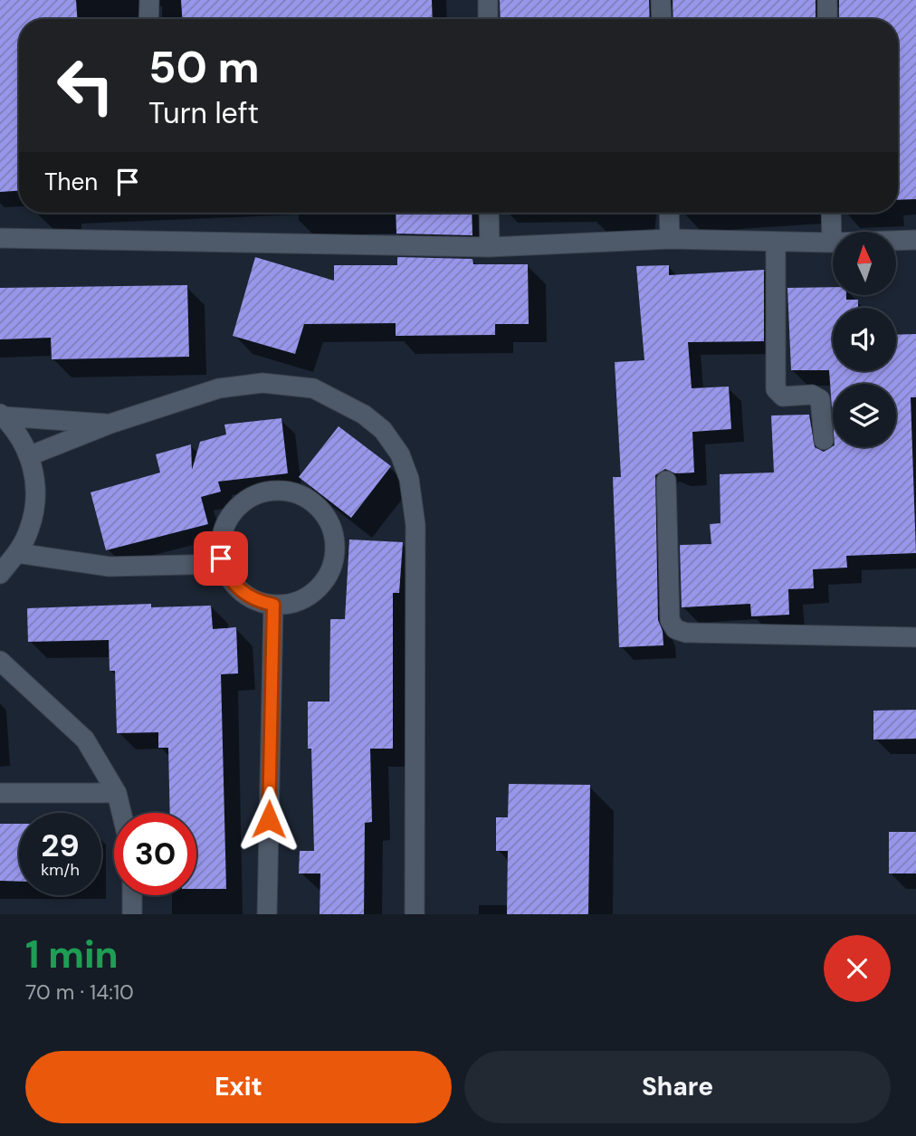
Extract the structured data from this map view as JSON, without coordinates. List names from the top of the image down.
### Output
{
  "north": "top",
  "page": {
    "turn": ["50 m", "Turn left"],
    "then": "Then",
    "speed": "29 km/h",
    "limit": "30",
    "heading": ["1 min", "70 m · 14:10"],
    "buttons": ["Exit", "Share"]
  }
}
